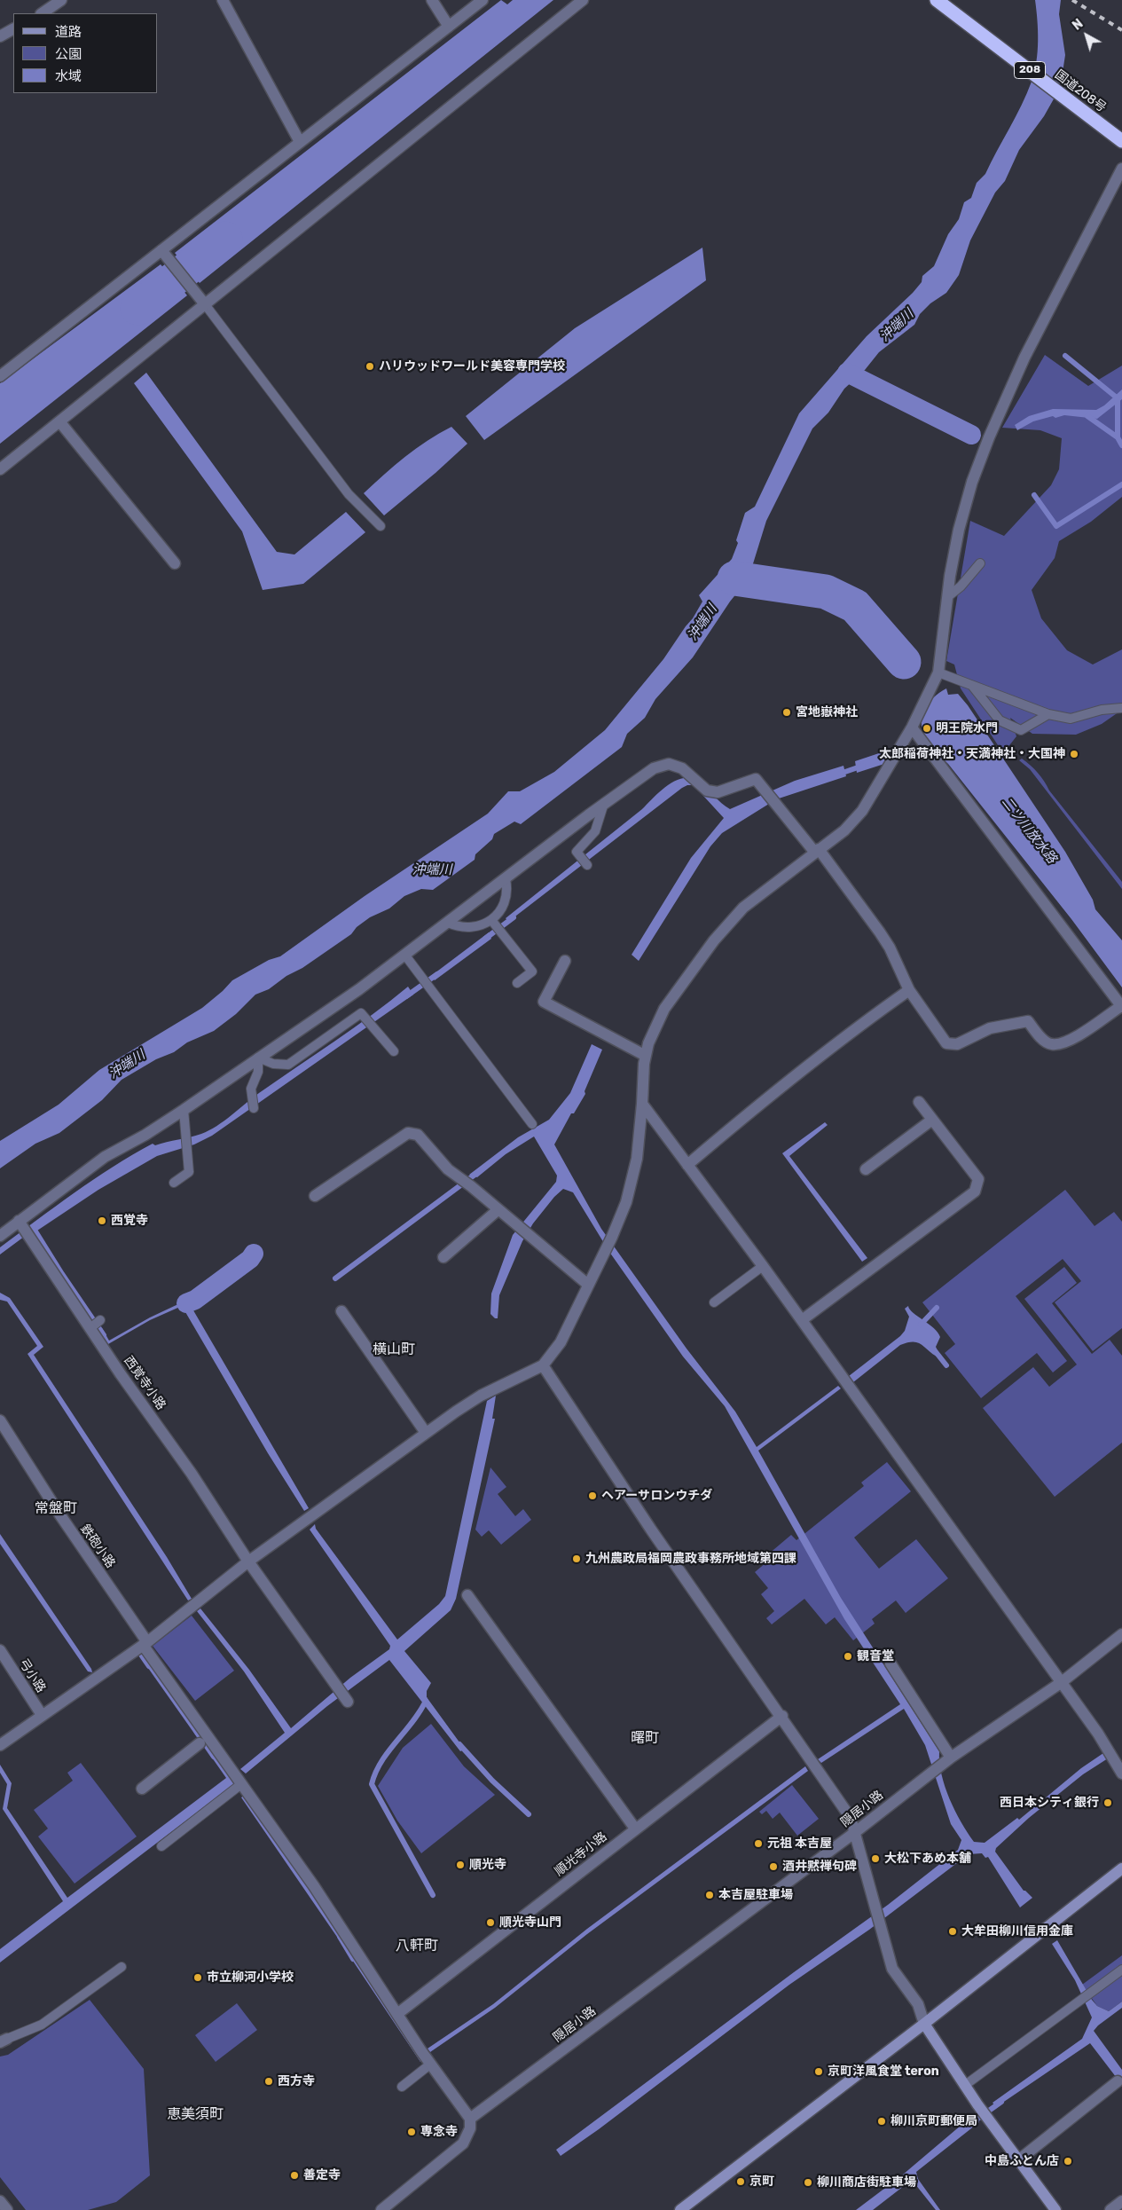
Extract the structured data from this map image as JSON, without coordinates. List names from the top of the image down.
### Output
{
  "streets": {
    "highway": ["208", "国道208号"],
    "street": [
      "西覚寺小路",
      "鉄砲小路",
      "弓小路",
      "隠居小路",
      "順光寺小路"
    ]
  },
  "crossings": [
    ["鉄砲小路", "隠居小路"],
    ["鉄砲小路", "順光寺小路"]
  ],
  "districts": [
    "横山町",
    "常盤町",
    "曙町",
    "八軒町",
    "恵美須町"
  ],
  "water": ["沖端川", "二ツ川放水路"],
  "places": [
    "ハリウッドワールド美容専門学校",
    "宮地嶽神社",
    "明王院水門",
    "太郎稲荷神社・天満神社・大国神",
    "西覚寺",
    "ヘアーサロンウチダ",
    "九州農政局福岡農政事務所地域第四課",
    "観音堂",
    "西日本シティ銀行",
    "元祖 本吉屋",
    "大松下あめ本舗",
    "順光寺",
    "酒井黙禅句碑",
    "本吉屋駐車場",
    "順光寺山門",
    "大牟田柳川信用金庫",
    "市立柳河小学校",
    "京町洋風食堂 teron",
    "西方寺",
    "柳川京町郵便局",
    "専念寺",
    "中島ふとん店",
    "善定寺",
    "京町",
    "柳川商店街駐車場"
  ],
  "legend": ["道路", "公園", "水域"],
  "north": "top left"
}
